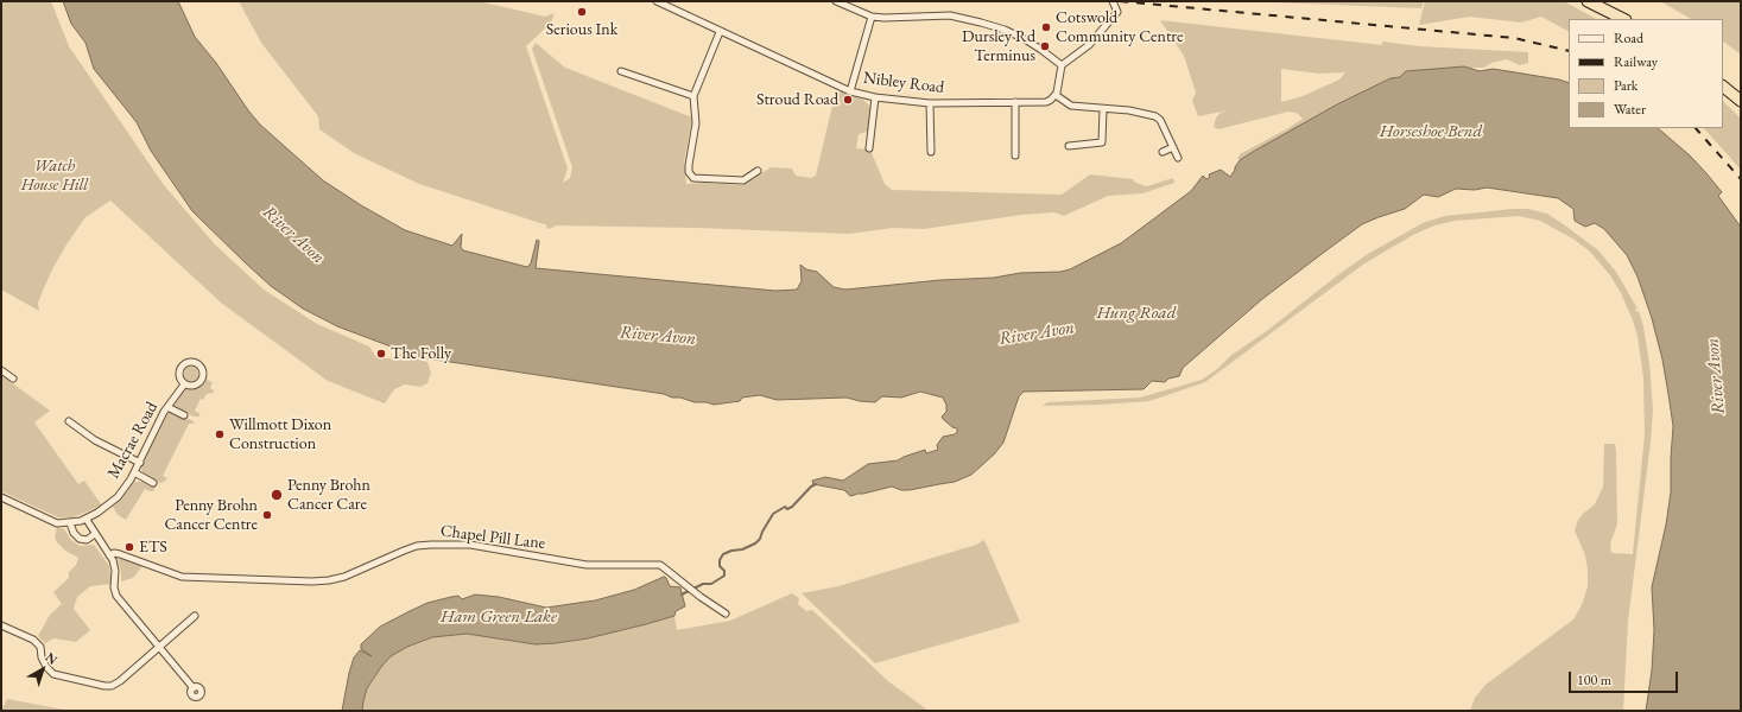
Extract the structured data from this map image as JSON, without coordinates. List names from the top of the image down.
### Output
{
  "streets": {
    "street": ["Nibley Road", "Macrae Road", "Chapel Pill Lane"]
  },
  "water": [
    "Horseshoe Bend",
    "River Avon",
    "Hung Road",
    "Ham Green Lake"
  ],
  "parks": ["Watch House Hill"],
  "places": [
    "Serious Ink",
    "Cotswold Community Centre",
    "Dursley Rd Terminus",
    "Stroud Road",
    "The Folly",
    "Willmott Dixon Construction",
    "Penny Brohn Cancer Care",
    "Penny Brohn Cancer Centre",
    "ETS"
  ],
  "legend": [
    "Road",
    "Railway",
    "Park",
    "Water"
  ],
  "scale_bar": "100 m",
  "north": "top right"
}
